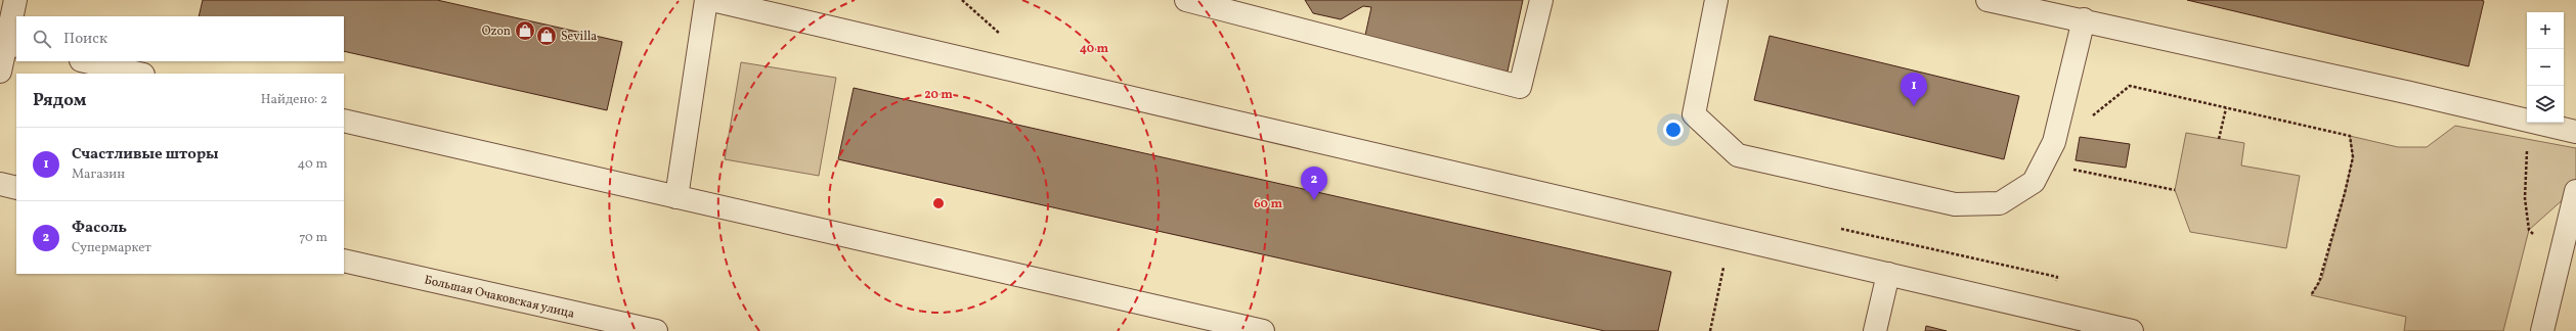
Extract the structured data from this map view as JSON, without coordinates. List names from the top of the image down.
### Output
{
  "streets": {
    "street": ["Большая Очаковская улица"]
  },
  "places": {
    "shop": ["Ozon", "Sevilla"]
  },
  "page": {
    "map_buttons": ["+", "−"],
    "search": "Поиск",
    "pins": ["1", "2"],
    "heading": ["Рядом", "Найдено: 2"],
    "list": [
      {
        "mark": "1",
        "name": "Счастливые шторы",
        "note": "Магазин",
        "value": "40 m"
      },
      {
        "mark": "2",
        "name": "Фасоль",
        "note": "Супермаркет",
        "value": "70 m"
      }
    ]
  },
  "rings": ["40 m", "20 m", "60 m"]
}
